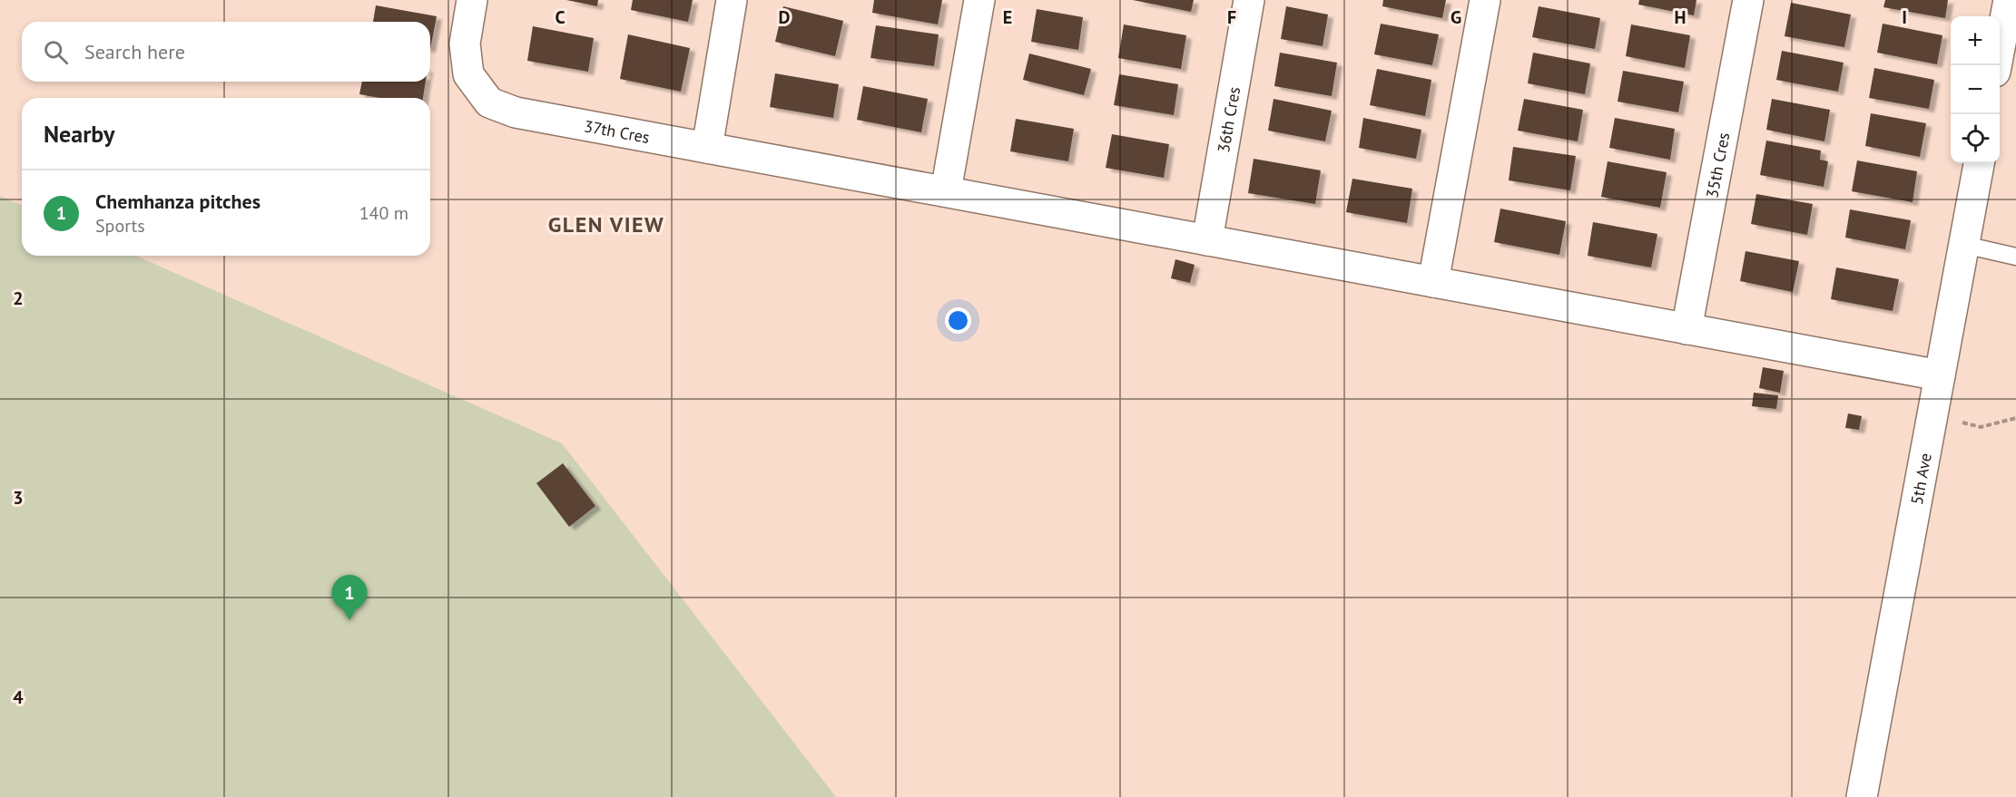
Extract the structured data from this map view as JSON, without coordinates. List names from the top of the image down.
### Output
{
  "streets": {
    "street": [
      "36th Cres",
      "37th Cres",
      "35th Cres",
      "5th Ave"
    ]
  },
  "crossings": [
    ["36th Cres", "37th Cres"],
    ["37th Cres", "35th Cres"],
    ["37th Cres", "5th Ave"]
  ],
  "districts": ["GLEN VIEW"],
  "page": {
    "map_buttons": ["+", "−"],
    "search": "Search here",
    "heading": "Nearby",
    "list": [
      {
        "mark": "1",
        "name": "Chemhanza pitches",
        "note": "Sports",
        "value": "140 m"
      }
    ],
    "pins": "1"
  },
  "grid": {
    "columns": [
      "C",
      "D",
      "E",
      "F",
      "G",
      "H",
      "I"
    ],
    "rows": ["2", "3", "4"]
  }
}
